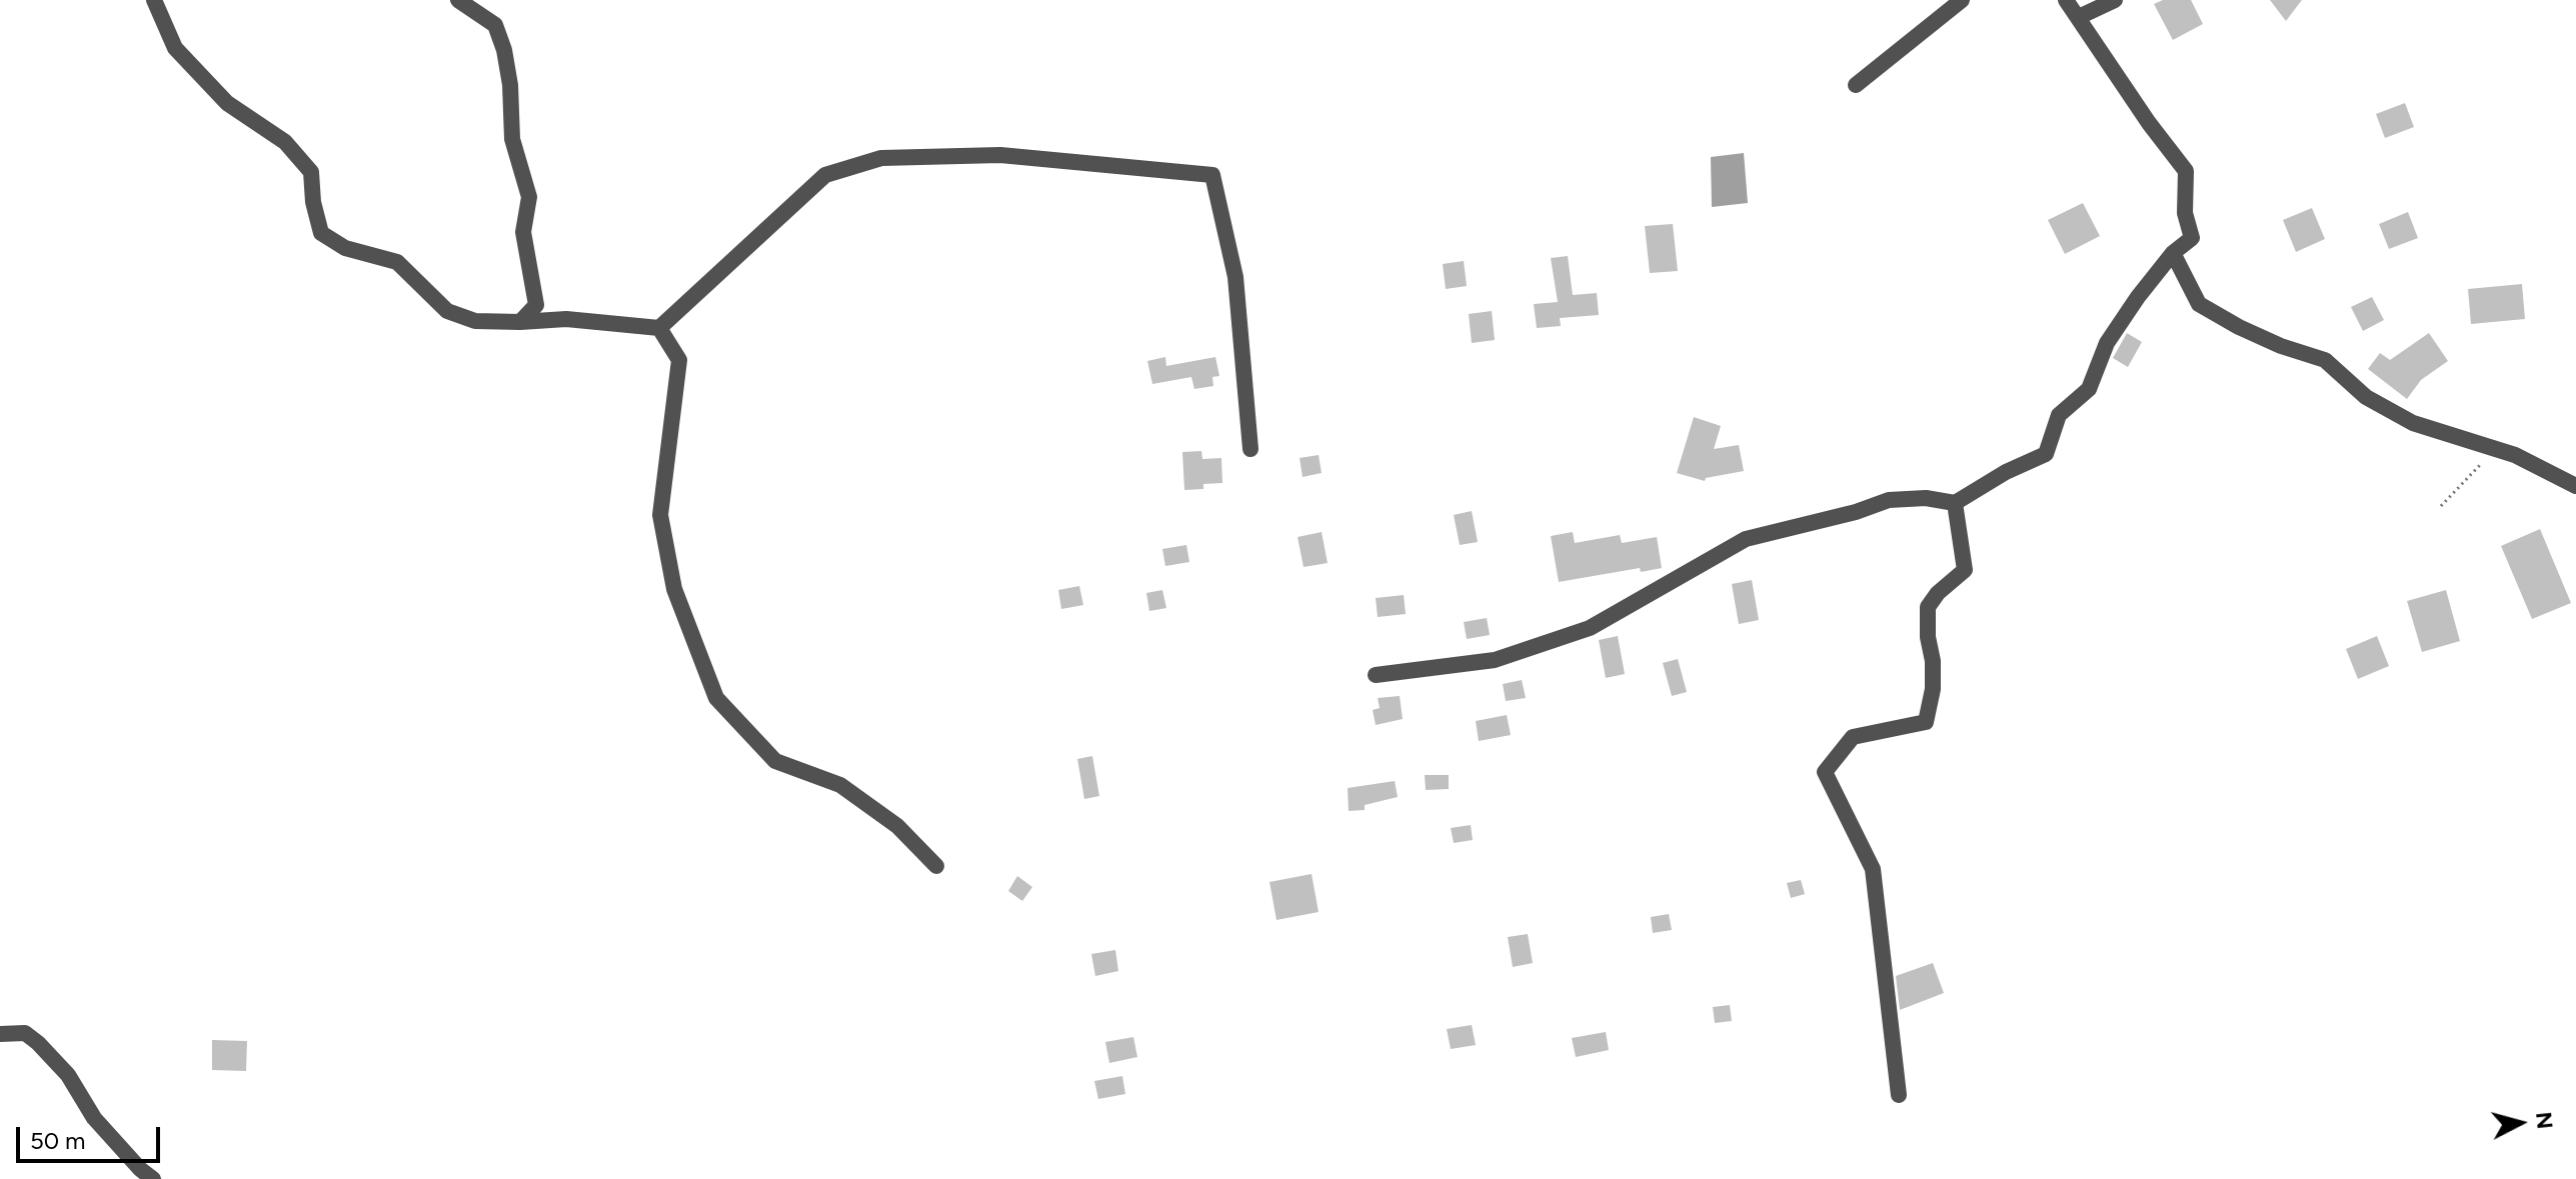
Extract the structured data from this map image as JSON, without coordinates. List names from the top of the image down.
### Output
{
  "scale_bar": "50 m",
  "north": "right"
}
